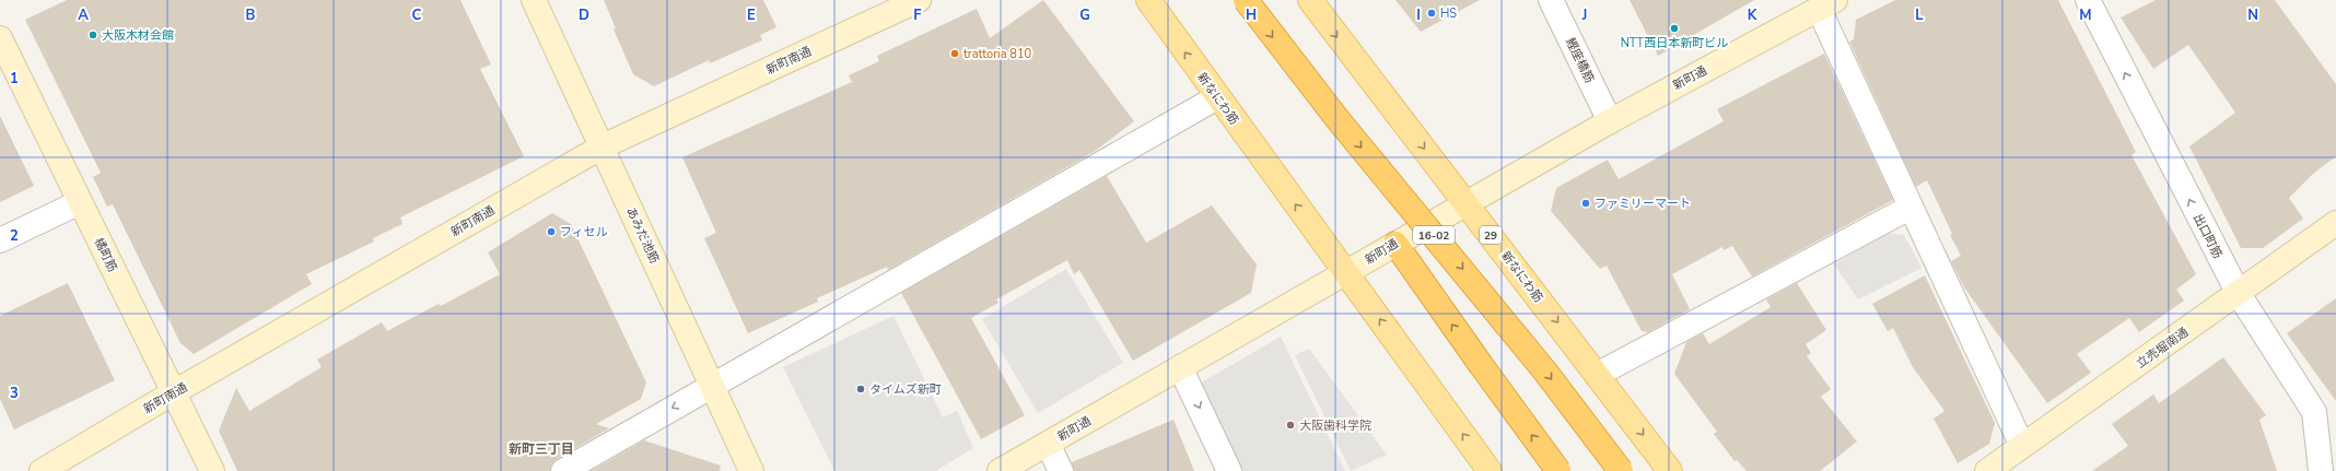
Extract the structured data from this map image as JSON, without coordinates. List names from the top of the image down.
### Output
{
  "streets": {
    "highway": ["16-02"],
    "main road": ["新なにわ筋", "29"],
    "street": [
      "新町南通",
      "鰹座橋筋",
      "新町通",
      "あみだ池筋",
      "出口町筋",
      "橘町筋",
      "立売堀南通"
    ]
  },
  "crossings": [
    ["新町南通", "あみだ池筋"],
    ["新町南通", "橘町筋"],
    ["鰹座橋筋", "新町通"],
    ["新町通", "新なにわ筋"],
    ["新町通", "16-02"],
    ["出口町筋", "立売堀南通"]
  ],
  "one_way": ["出口町筋"],
  "districts": ["新町三丁目"],
  "places": [
    "HS",
    "NTT西日本新町ビル",
    "大阪木材会館",
    "trattoria 810",
    "ファミリーマート",
    "フィセル",
    "タイムズ新町",
    "大阪歯科学院"
  ],
  "grid": {
    "columns": [
      "A",
      "B",
      "C",
      "D",
      "E",
      "F",
      "G",
      "H",
      "I",
      "J",
      "K",
      "L",
      "M",
      "N"
    ],
    "rows": ["1", "2", "3"]
  }
}
